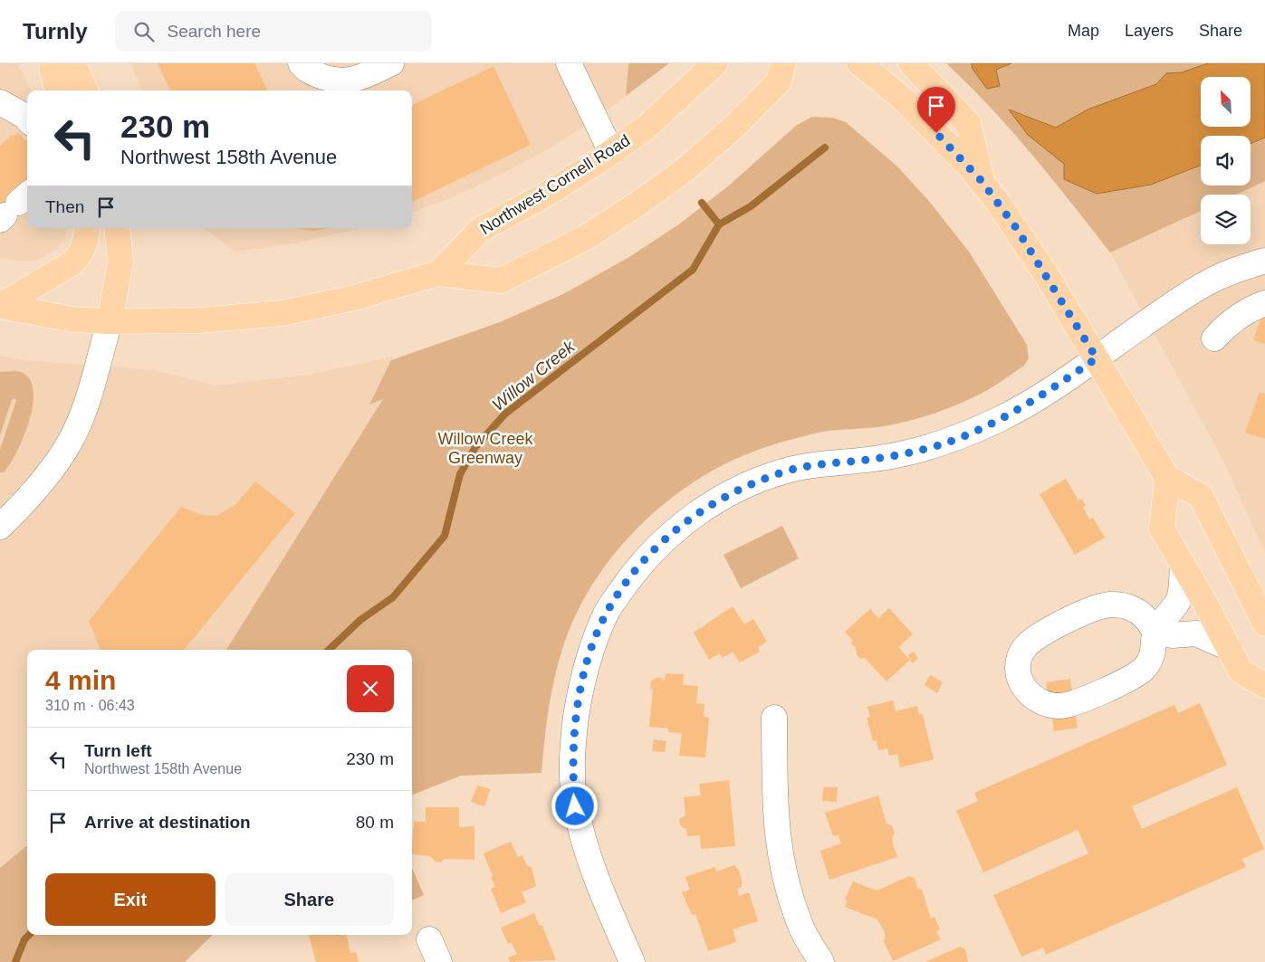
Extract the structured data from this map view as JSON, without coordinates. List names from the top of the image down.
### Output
{
  "streets": {
    "main road": ["Northwest Cornell Road"]
  },
  "water": ["Willow Creek"],
  "parks": ["Willow Creek Greenway"],
  "north": "top left",
  "page": {
    "header": "Turnly",
    "search": "Search here",
    "nav": ["Map", "Layers", "Share"],
    "turn": ["230 m", "Northwest 158th Avenue"],
    "then": "Then",
    "heading": ["4 min", "310 m · 06:43"],
    "list": [
      {
        "name": "Turn left",
        "note": "Northwest 158th Avenue",
        "value": "230 m"
      },
      {
        "name": "Arrive at destination",
        "value": "80 m"
      }
    ],
    "buttons": ["Exit", "Share"]
  }
}
